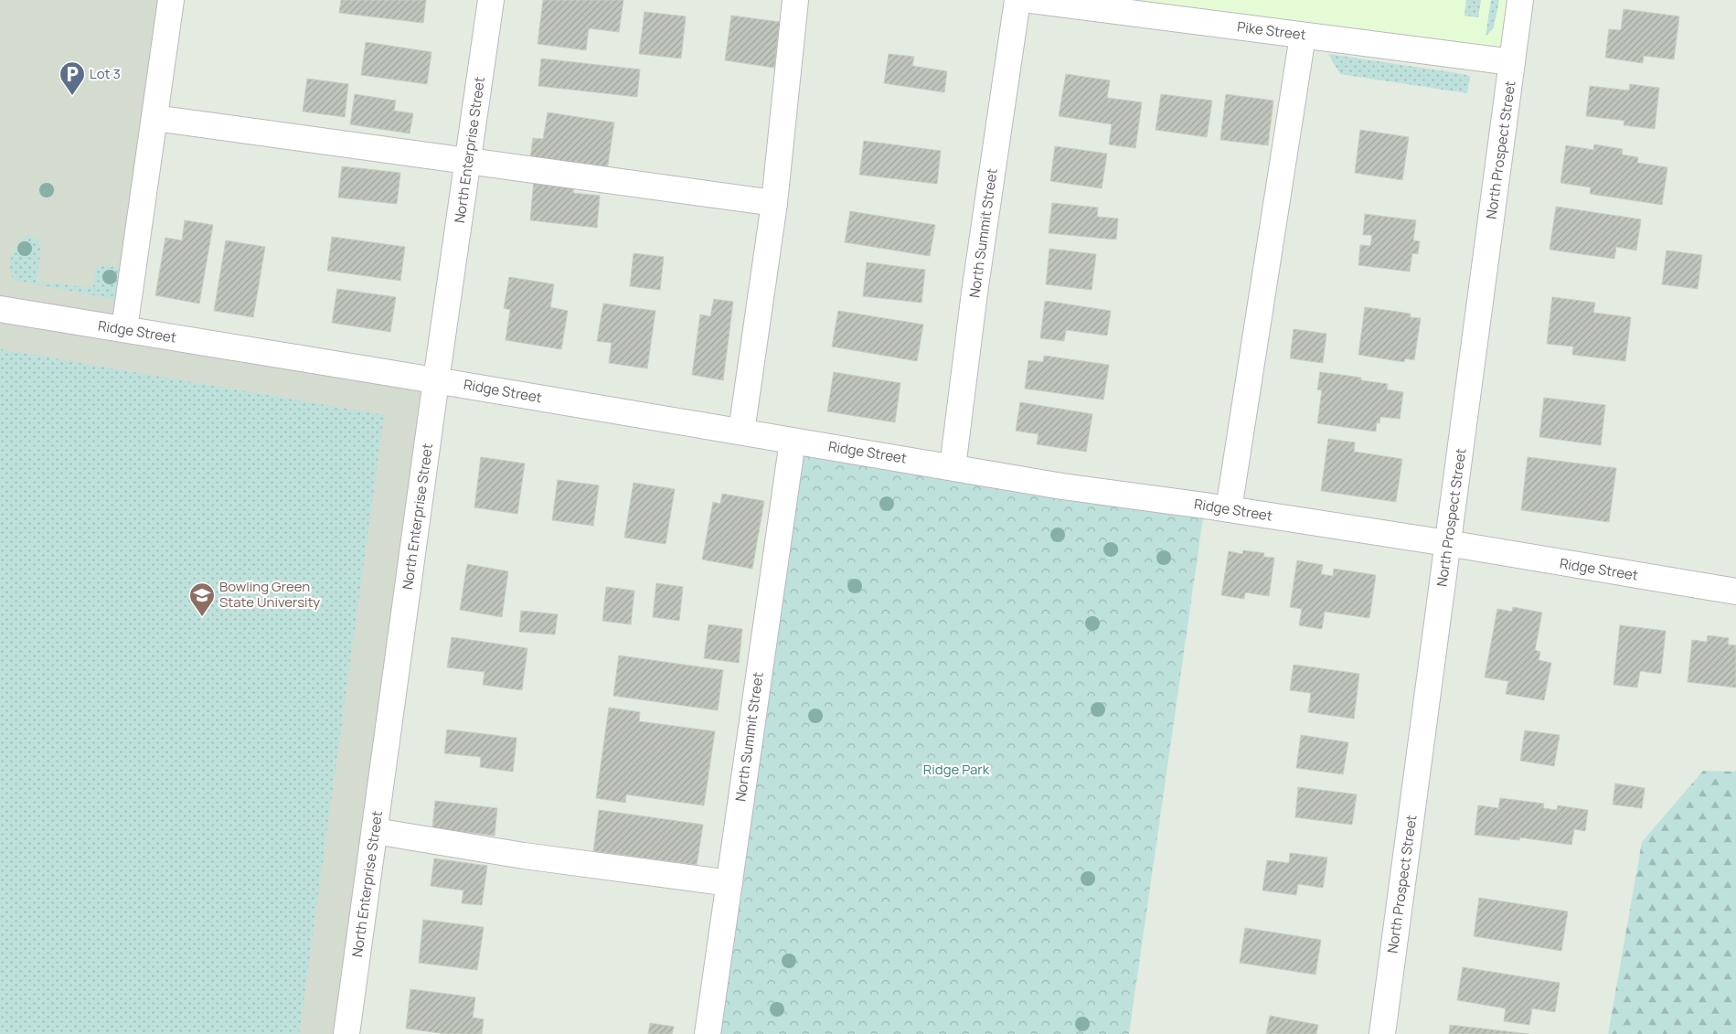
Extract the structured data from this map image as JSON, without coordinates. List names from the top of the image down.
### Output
{
  "streets": {
    "street": [
      "Pike Street",
      "North Enterprise Street",
      "North Prospect Street",
      "North Summit Street",
      "Ridge Street"
    ]
  },
  "crossings": [
    ["Pike Street", "North Prospect Street"],
    ["North Enterprise Street", "Ridge Street"],
    ["North Prospect Street", "Ridge Street"],
    ["North Summit Street", "Ridge Street"]
  ],
  "parks": ["Ridge Park"],
  "places": {
    "parking": ["Lot 3"],
    "school or university": ["Bowling Green State University"]
  }
}
